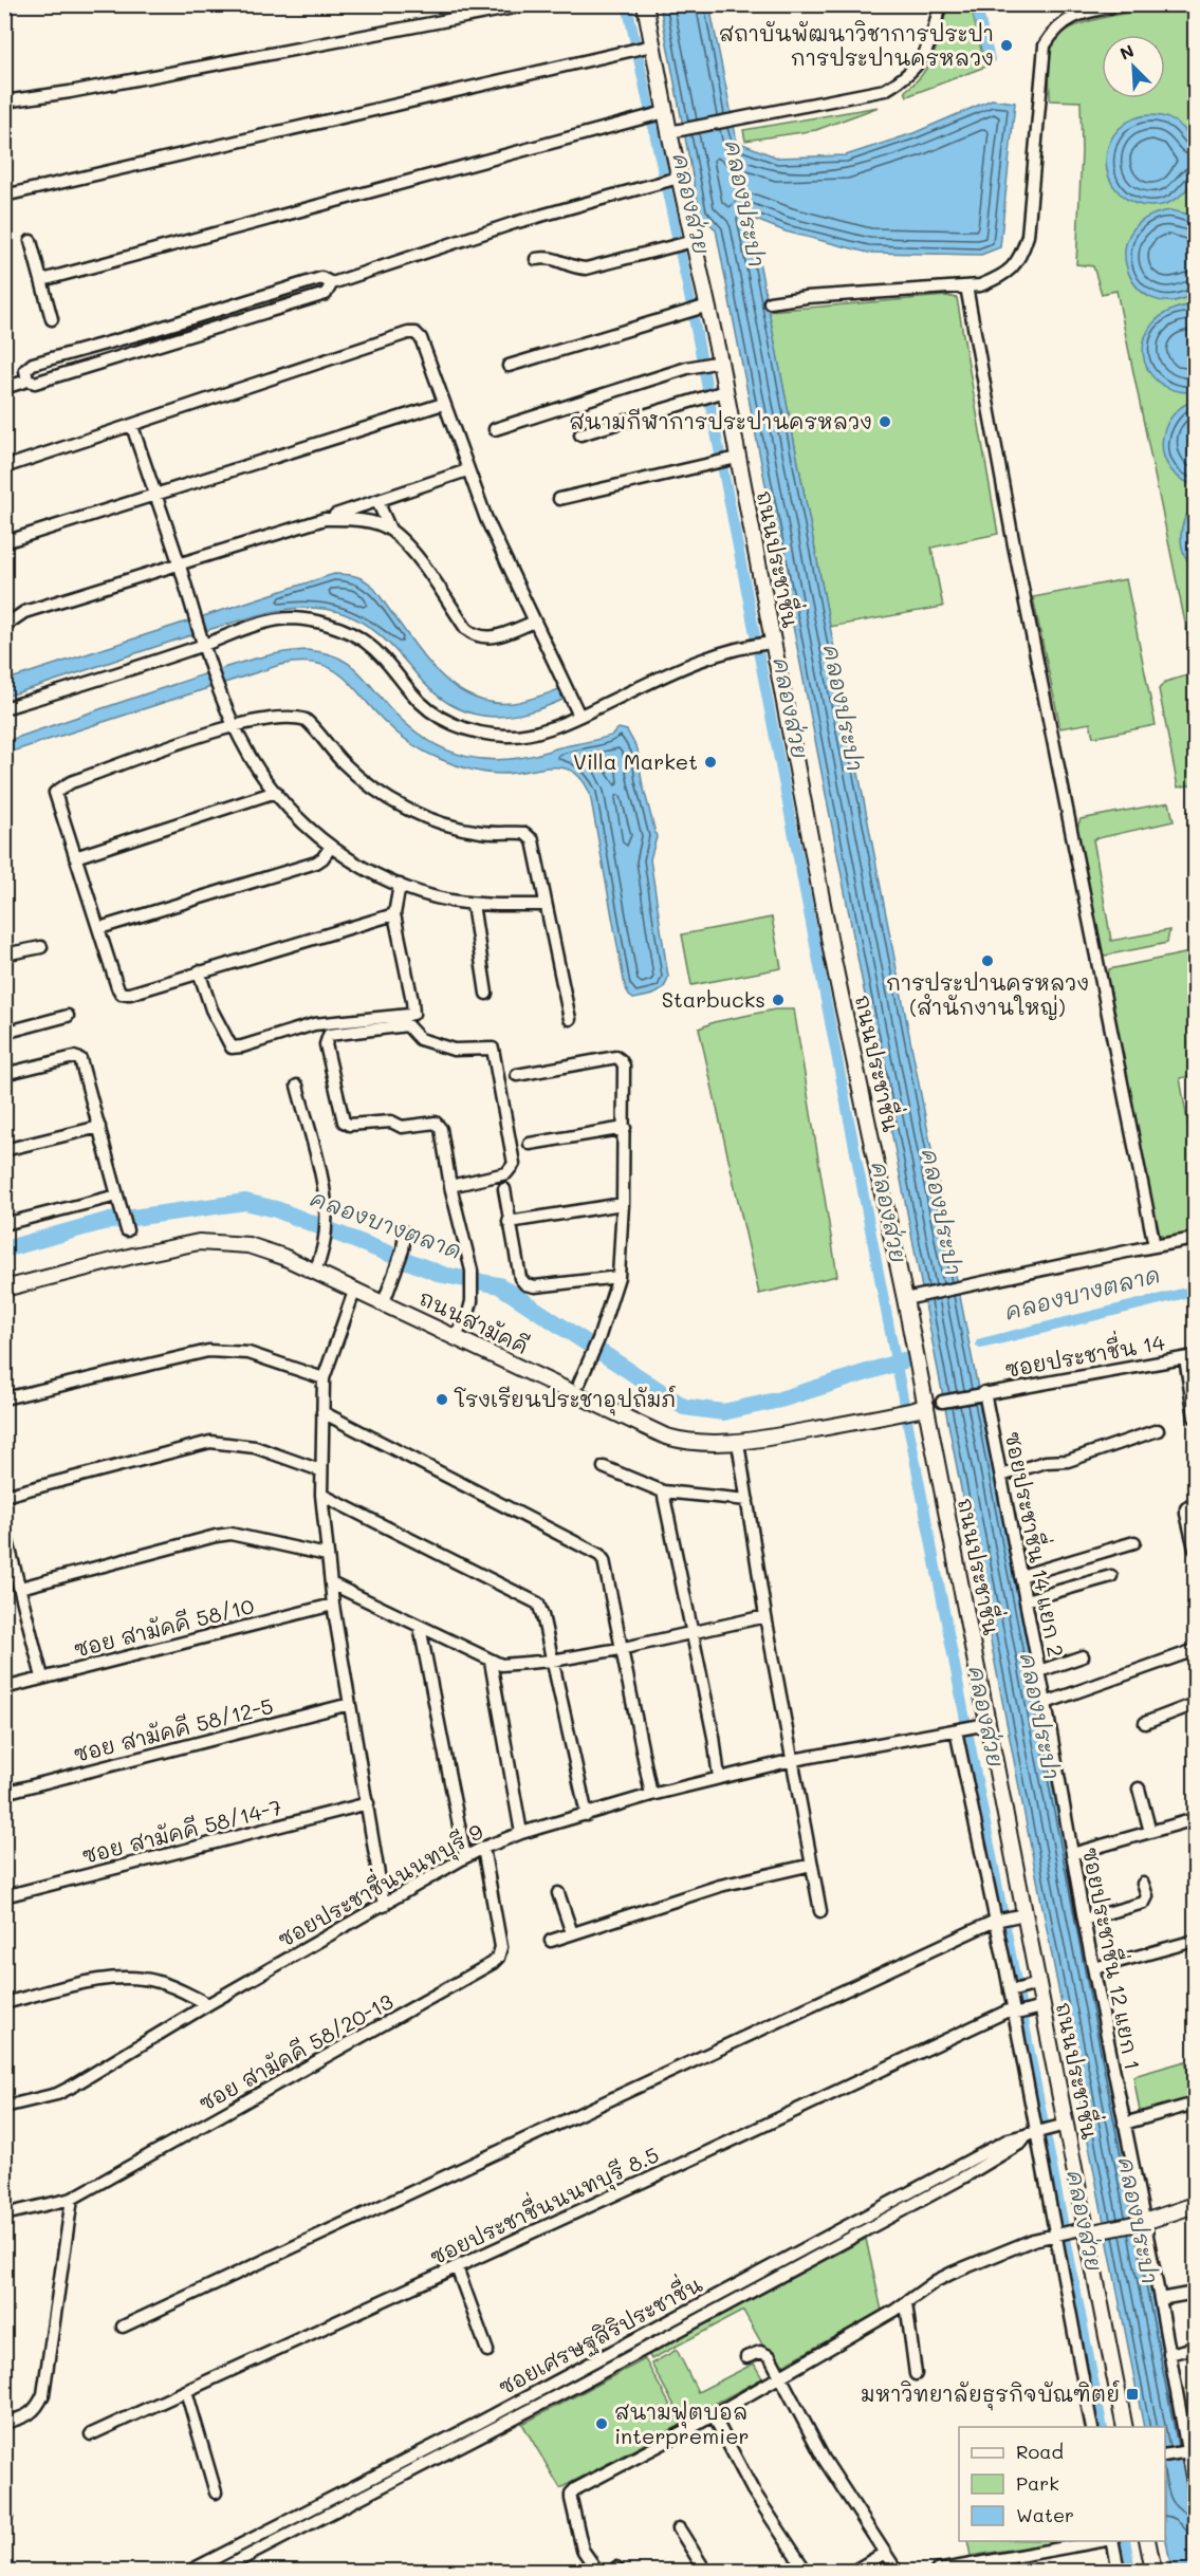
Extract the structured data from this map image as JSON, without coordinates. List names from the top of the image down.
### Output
{
  "streets": {
    "main road": ["ถนนประชาชื่น", "ถนนสามัคคี"],
    "street": [
      "ซอยประชาชื่น 14",
      "ซอยประชาชื่น 14 แยก 2",
      "ซอย สามัคคี 58/10",
      "ซอย สามัคคี 58/12-5",
      "ซอย สามัคคี 58/14-7",
      "ซอยประชาชื่นนนทบุรี 9",
      "ซอยประชาชื่น 12 แยก 1",
      "ซอย สามัคคี 58/20-13",
      "ซอยประชาชื่นนนทบุรี 8.5",
      "ซอยเศรษฐสิริประชาชื่น"
    ]
  },
  "crossings": [
    ["ถนนประชาชื่น", "ถนนสามัคคี"],
    ["ถนนประชาชื่น", "ซอยประชาชื่นนนทบุรี 9"],
    ["ถนนประชาชื่น", "ซอยประชาชื่นนนทบุรี 8.5"],
    ["ถนนประชาชื่น", "ซอยเศรษฐสิริประชาชื่น"],
    ["ซอยประชาชื่น 14", "ซอยประชาชื่น 14 แยก 2"],
    ["ซอยประชาชื่น 14 แยก 2", "ซอยประชาชื่น 12 แยก 1"],
    ["ซอยประชาชื่นนนทบุรี 9", "ซอย สามัคคี 58/20-13"]
  ],
  "water": ["คลองส่วย", "คลองประปา", "คลองบางตลาด"],
  "places": {
    "other": [
      "สถาบันพัฒนาวิชาการประปา การประปานครหลวง",
      "สนามกีฬาการประปานครหลวง",
      "Villa Market",
      "การประปานครหลวง (สำนักงานใหญ่)",
      "Starbucks",
      "โรงเรียนประชาอุปถัมภ์",
      "สนามฟุตบอล interpremier"
    ],
    "transit": ["มหาวิทยาลัยธุรกิจบัณฑิตย์"]
  },
  "legend": ["Road", "Park", "Water"],
  "north": "top left"
}
